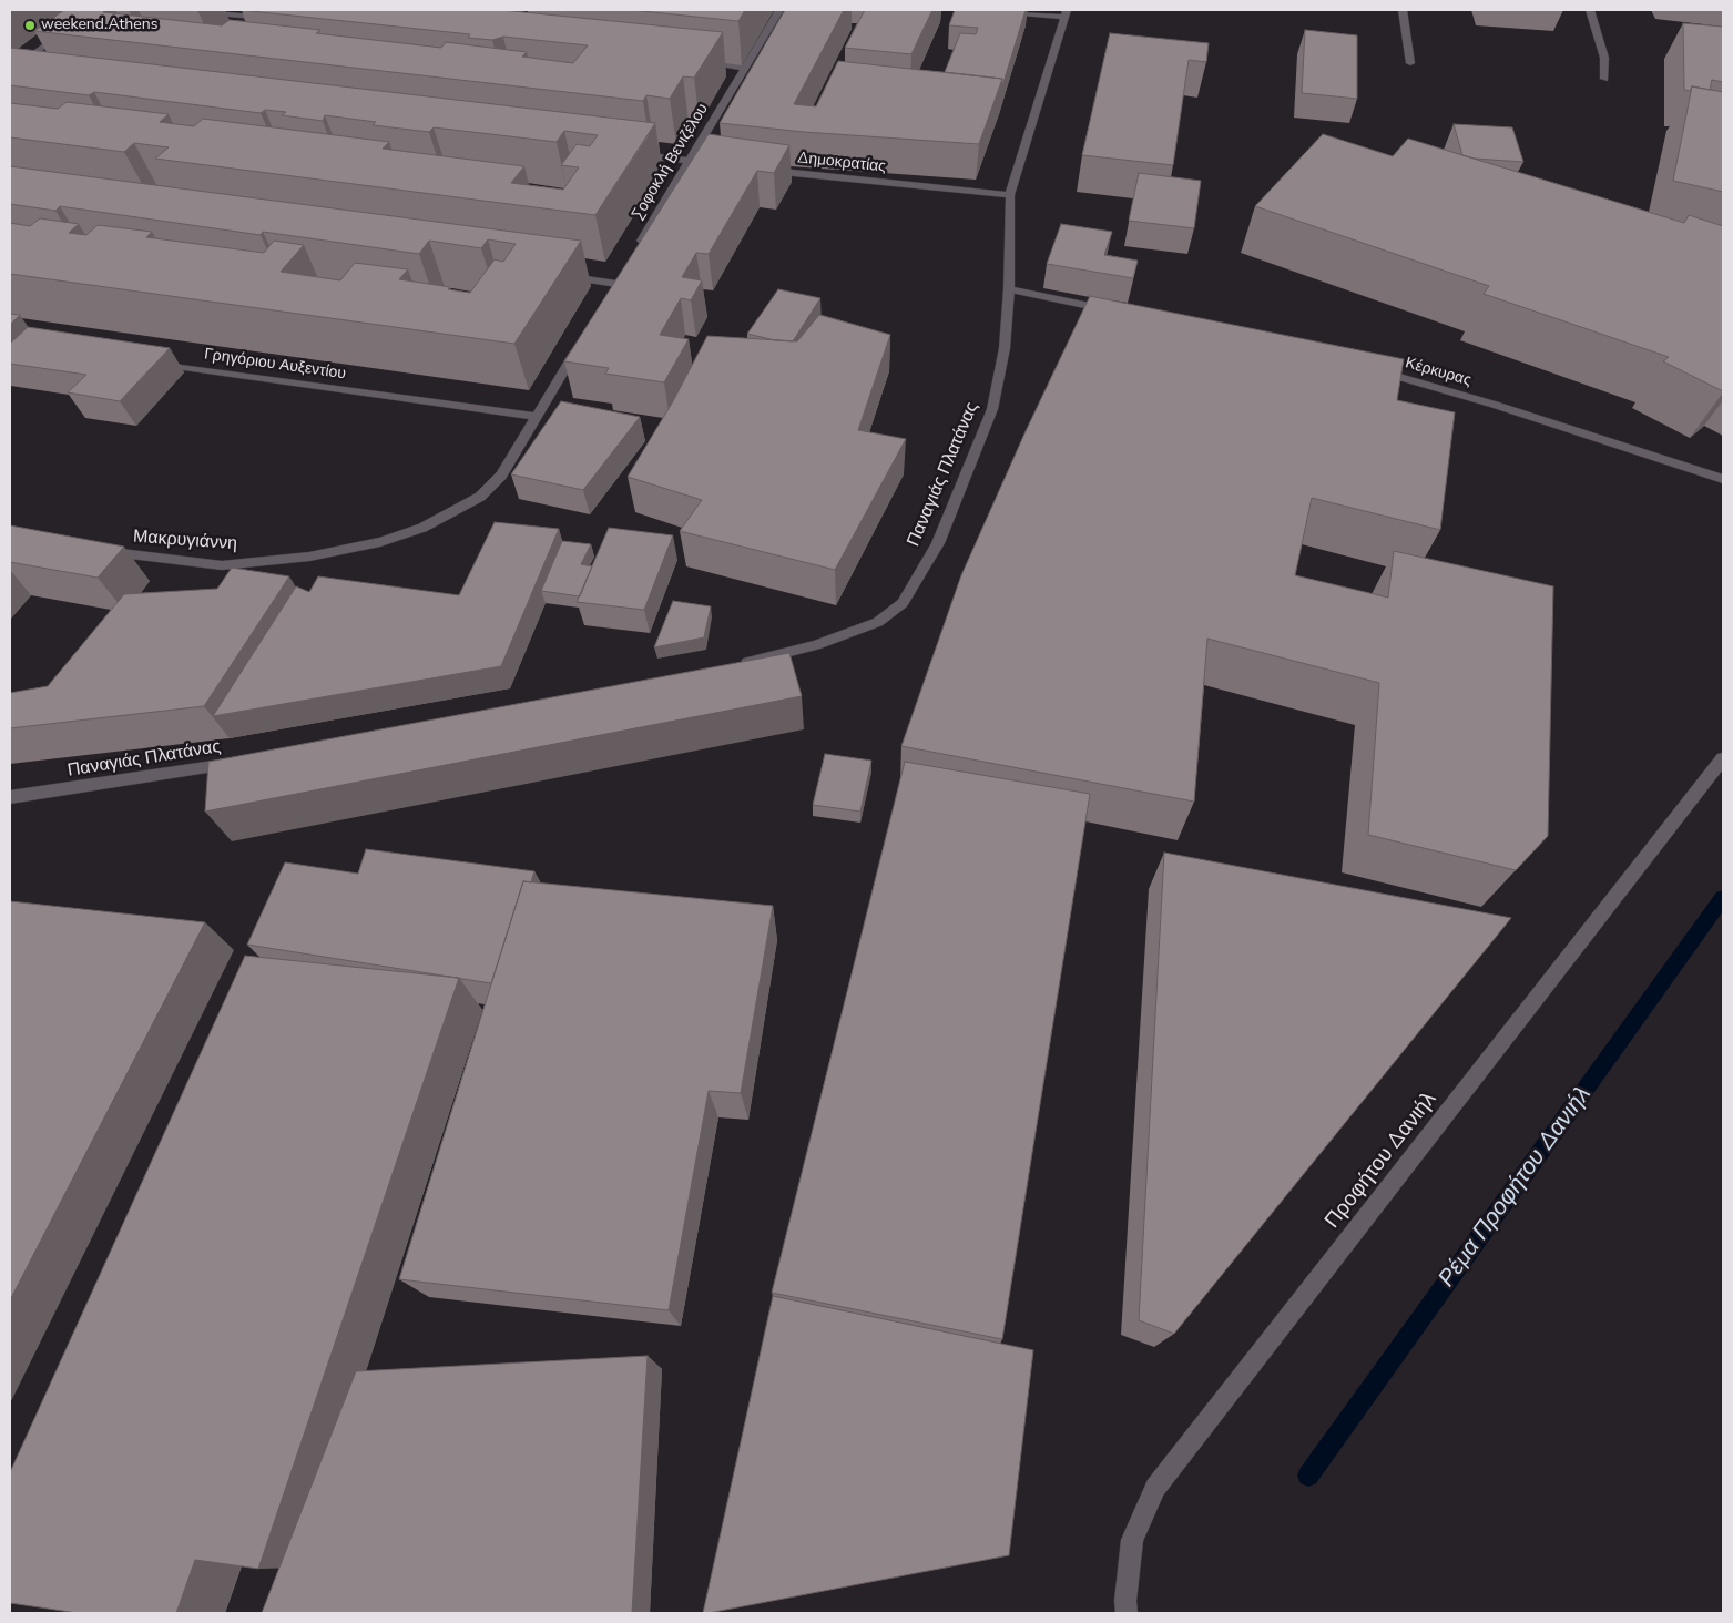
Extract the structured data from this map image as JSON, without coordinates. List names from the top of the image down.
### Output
{
  "streets": {
    "street": [
      "Σοφοκλή Βενιζέλου",
      "Δημοκρατίας",
      "Γρηγόριου Αυξεντίου",
      "Κέρκυρας",
      "Παναγιάς Πλατάνας",
      "Μακρυγιάννη",
      "Προφήτου Δανιήλ"
    ]
  },
  "crossings": [
    ["Δημοκρατίας", "Παναγιάς Πλατάνας"],
    ["Γρηγόριου Αυξεντίου", "Μακρυγιάννη"]
  ],
  "water": ["Ρέμα Προφήτου Δανιήλ"],
  "places": ["weekend.Athens"]
}
